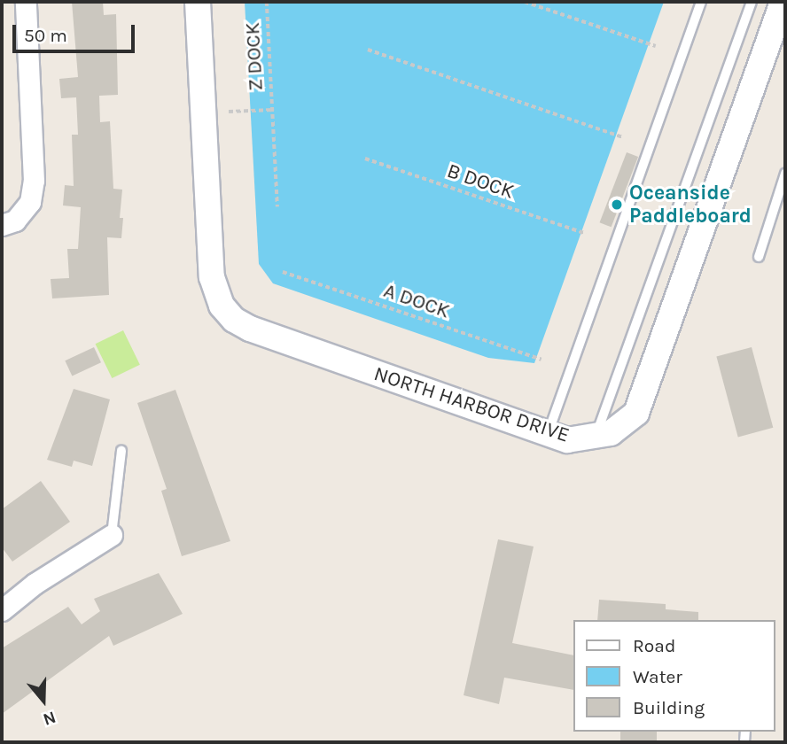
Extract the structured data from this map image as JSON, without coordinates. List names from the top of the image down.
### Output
{
  "streets": {
    "street": ["NORTH HARBOR DRIVE"],
    "path": ["Z DOCK", "B DOCK", "A DOCK"]
  },
  "places": ["Oceanside Paddleboard"],
  "legend": ["Road", "Water", "Building"],
  "scale_bar": "50 m",
  "north": "bottom"
}
